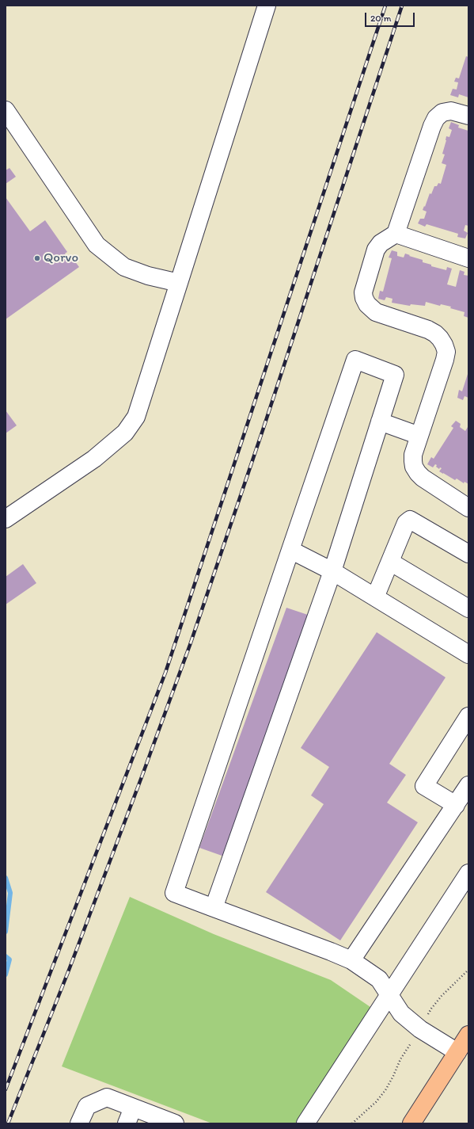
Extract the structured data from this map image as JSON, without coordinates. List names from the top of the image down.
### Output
{
  "places": ["Qorvo"],
  "scale_bar": "20 m"
}
